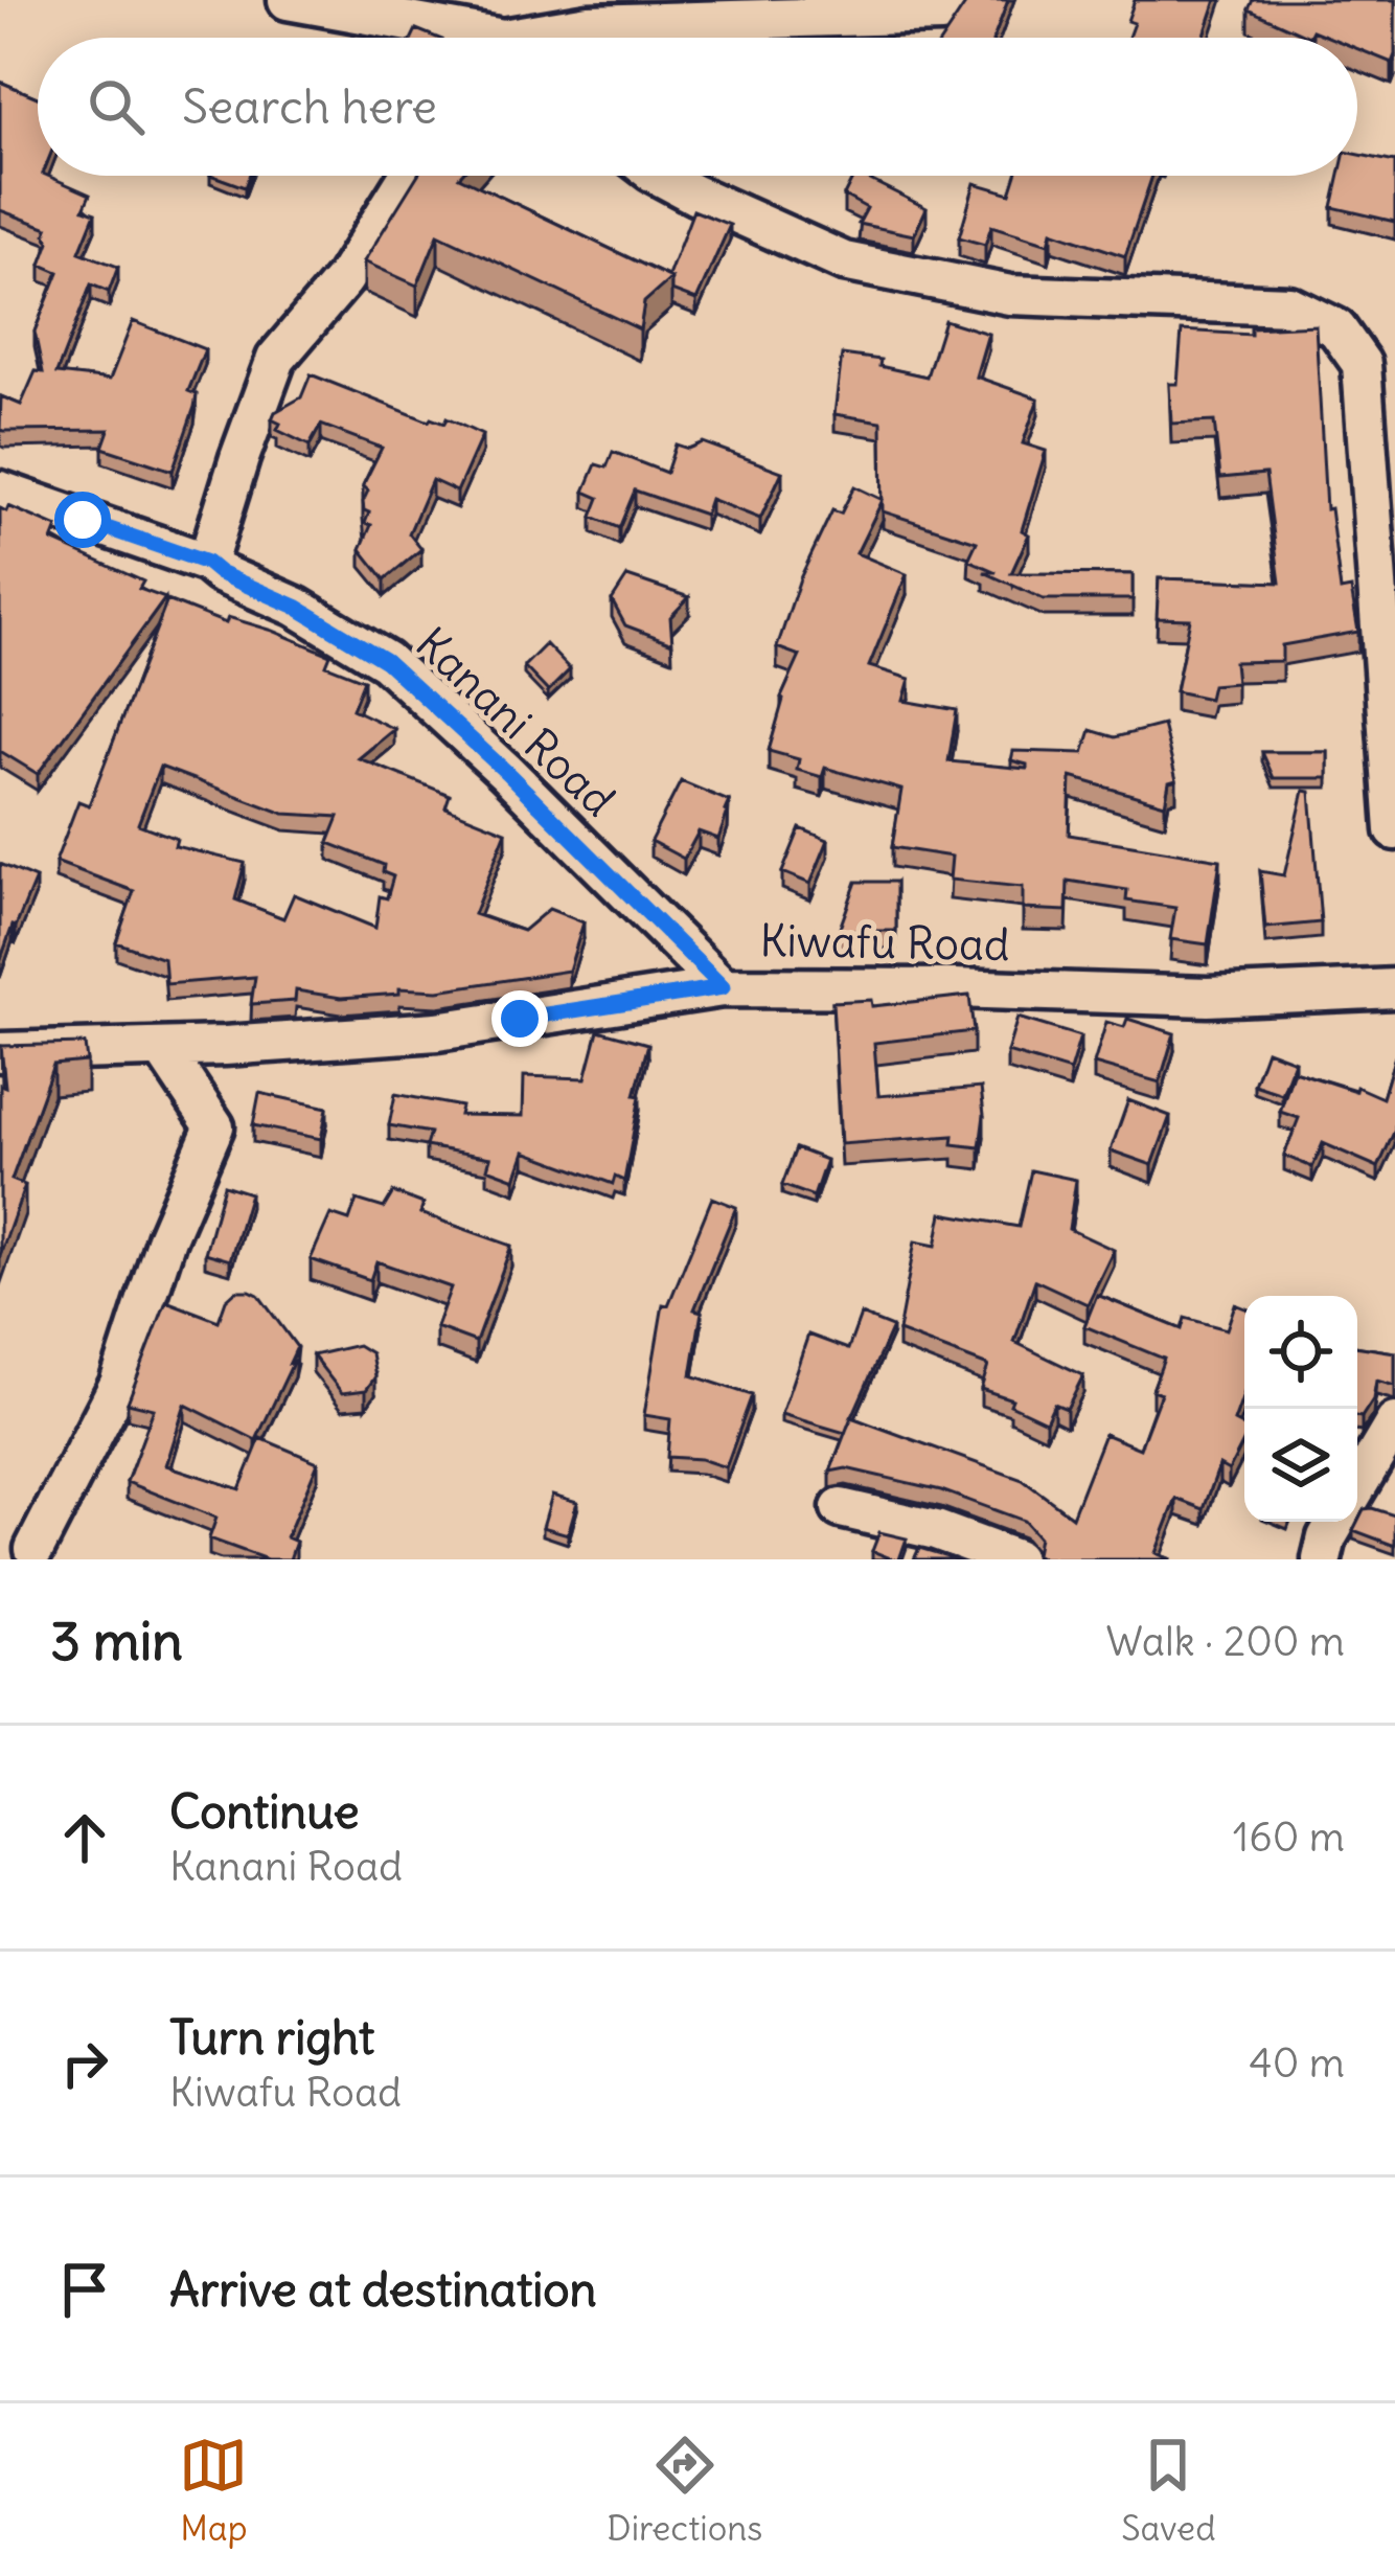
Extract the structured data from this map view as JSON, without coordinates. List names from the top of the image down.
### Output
{
  "streets": {
    "street": ["Kanani Road", "Kiwafu Road"]
  },
  "crossings": [
    ["Kanani Road", "Kiwafu Road"]
  ],
  "page": {
    "search": "Search here",
    "heading": ["3 min", "Walk · 200 m"],
    "list": [
      ["Continue", "Kanani Road", "160 m"],
      ["Turn right", "Kiwafu Road", "40 m"],
      "Arrive at destination"
    ],
    "nav": ["Map", "Directions", "Saved"]
  }
}
